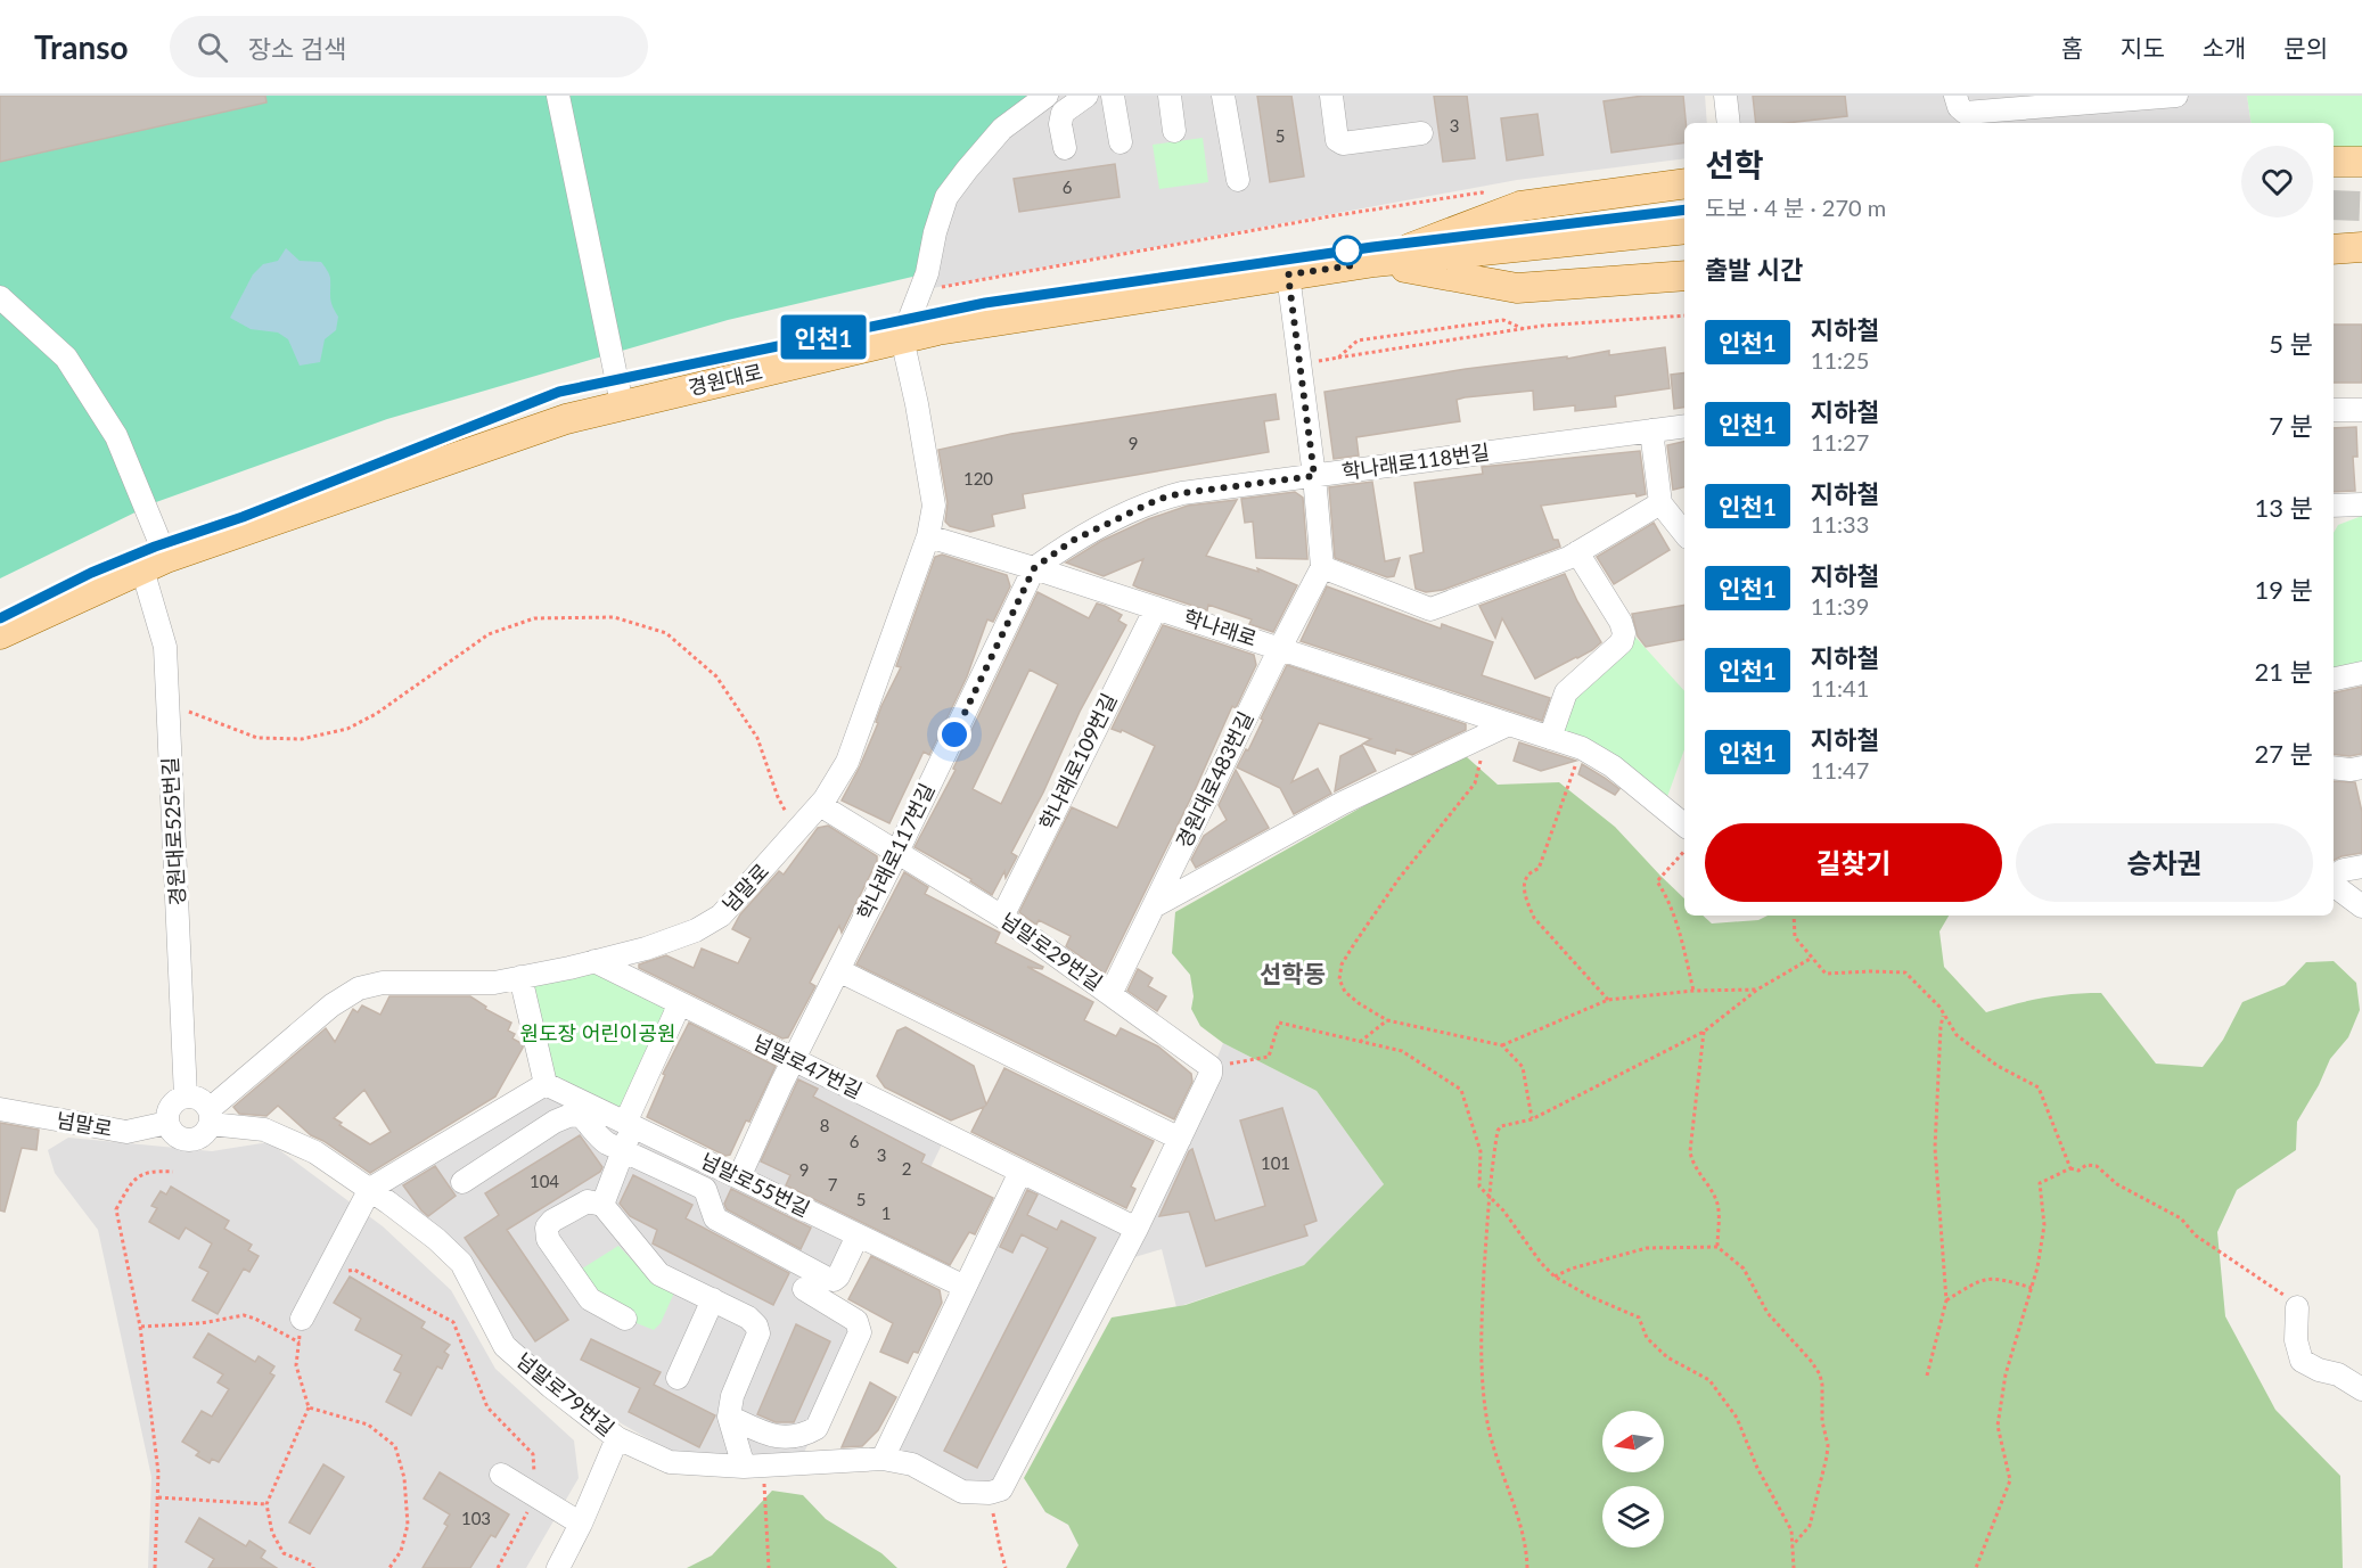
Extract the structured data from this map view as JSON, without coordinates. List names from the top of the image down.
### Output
{
  "streets": {
    "main road": ["경원대로"],
    "street": [
      "학나래로118번길",
      "학나래로",
      "학나래로109번길",
      "경원대로483번길",
      "경원대로525번길",
      "학나래로117번길",
      "넘말로",
      "넘말로29번길",
      "넘말로47번길",
      "넘말로55번길",
      "넘말로79번길"
    ]
  },
  "crossings": [
    ["경원대로", "경원대로525번길"],
    ["경원대로", "넘말로"],
    ["학나래로118번길", "학나래로"],
    ["학나래로118번길", "학나래로117번길"],
    ["학나래로", "학나래로109번길"],
    ["학나래로", "경원대로483번길"],
    ["학나래로", "학나래로117번길"],
    ["학나래로", "넘말로"],
    ["학나래로109번길", "넘말로29번길"],
    ["경원대로483번길", "넘말로29번길"],
    ["경원대로525번길", "넘말로"],
    ["경원대로525번길", "넘말로79번길"],
    ["학나래로117번길", "넘말로29번길"],
    ["학나래로117번길", "넘말로47번길"],
    ["학나래로117번길", "넘말로55번길"],
    ["넘말로", "넘말로29번길"],
    ["넘말로", "넘말로47번길"],
    ["넘말로", "넘말로79번길"]
  ],
  "districts": ["선학동"],
  "parks": ["원도장 어린이공원"],
  "lines": ["metro line 인천1"],
  "house_numbers": [
    "3",
    "5",
    "6",
    "9",
    "120",
    "8",
    "6",
    "3",
    "101",
    "2",
    "9",
    "104",
    "7",
    "5",
    "1",
    "103"
  ],
  "north": "left",
  "page": {
    "header": "Transo",
    "search": "장소 검색",
    "nav": [
      "홈",
      "지도",
      "소개",
      "문의"
    ],
    "on_map": "인천1",
    "heading": [
      ["선학", "도보 · 4 분 · 270 m"],
      "출발 시간"
    ],
    "list": [
      {
        "mark": "인천1",
        "name": "지하철",
        "note": "11:25",
        "value": "5 분"
      },
      {
        "mark": "인천1",
        "name": "지하철",
        "note": "11:27",
        "value": "7 분"
      },
      {
        "mark": "인천1",
        "name": "지하철",
        "note": "11:33",
        "value": "13 분"
      },
      {
        "mark": "인천1",
        "name": "지하철",
        "note": "11:39",
        "value": "19 분"
      },
      {
        "mark": "인천1",
        "name": "지하철",
        "note": "11:41",
        "value": "21 분"
      },
      {
        "mark": "인천1",
        "name": "지하철",
        "note": "11:47",
        "value": "27 분"
      }
    ],
    "buttons": ["길찾기", "승차권"]
  }
}
